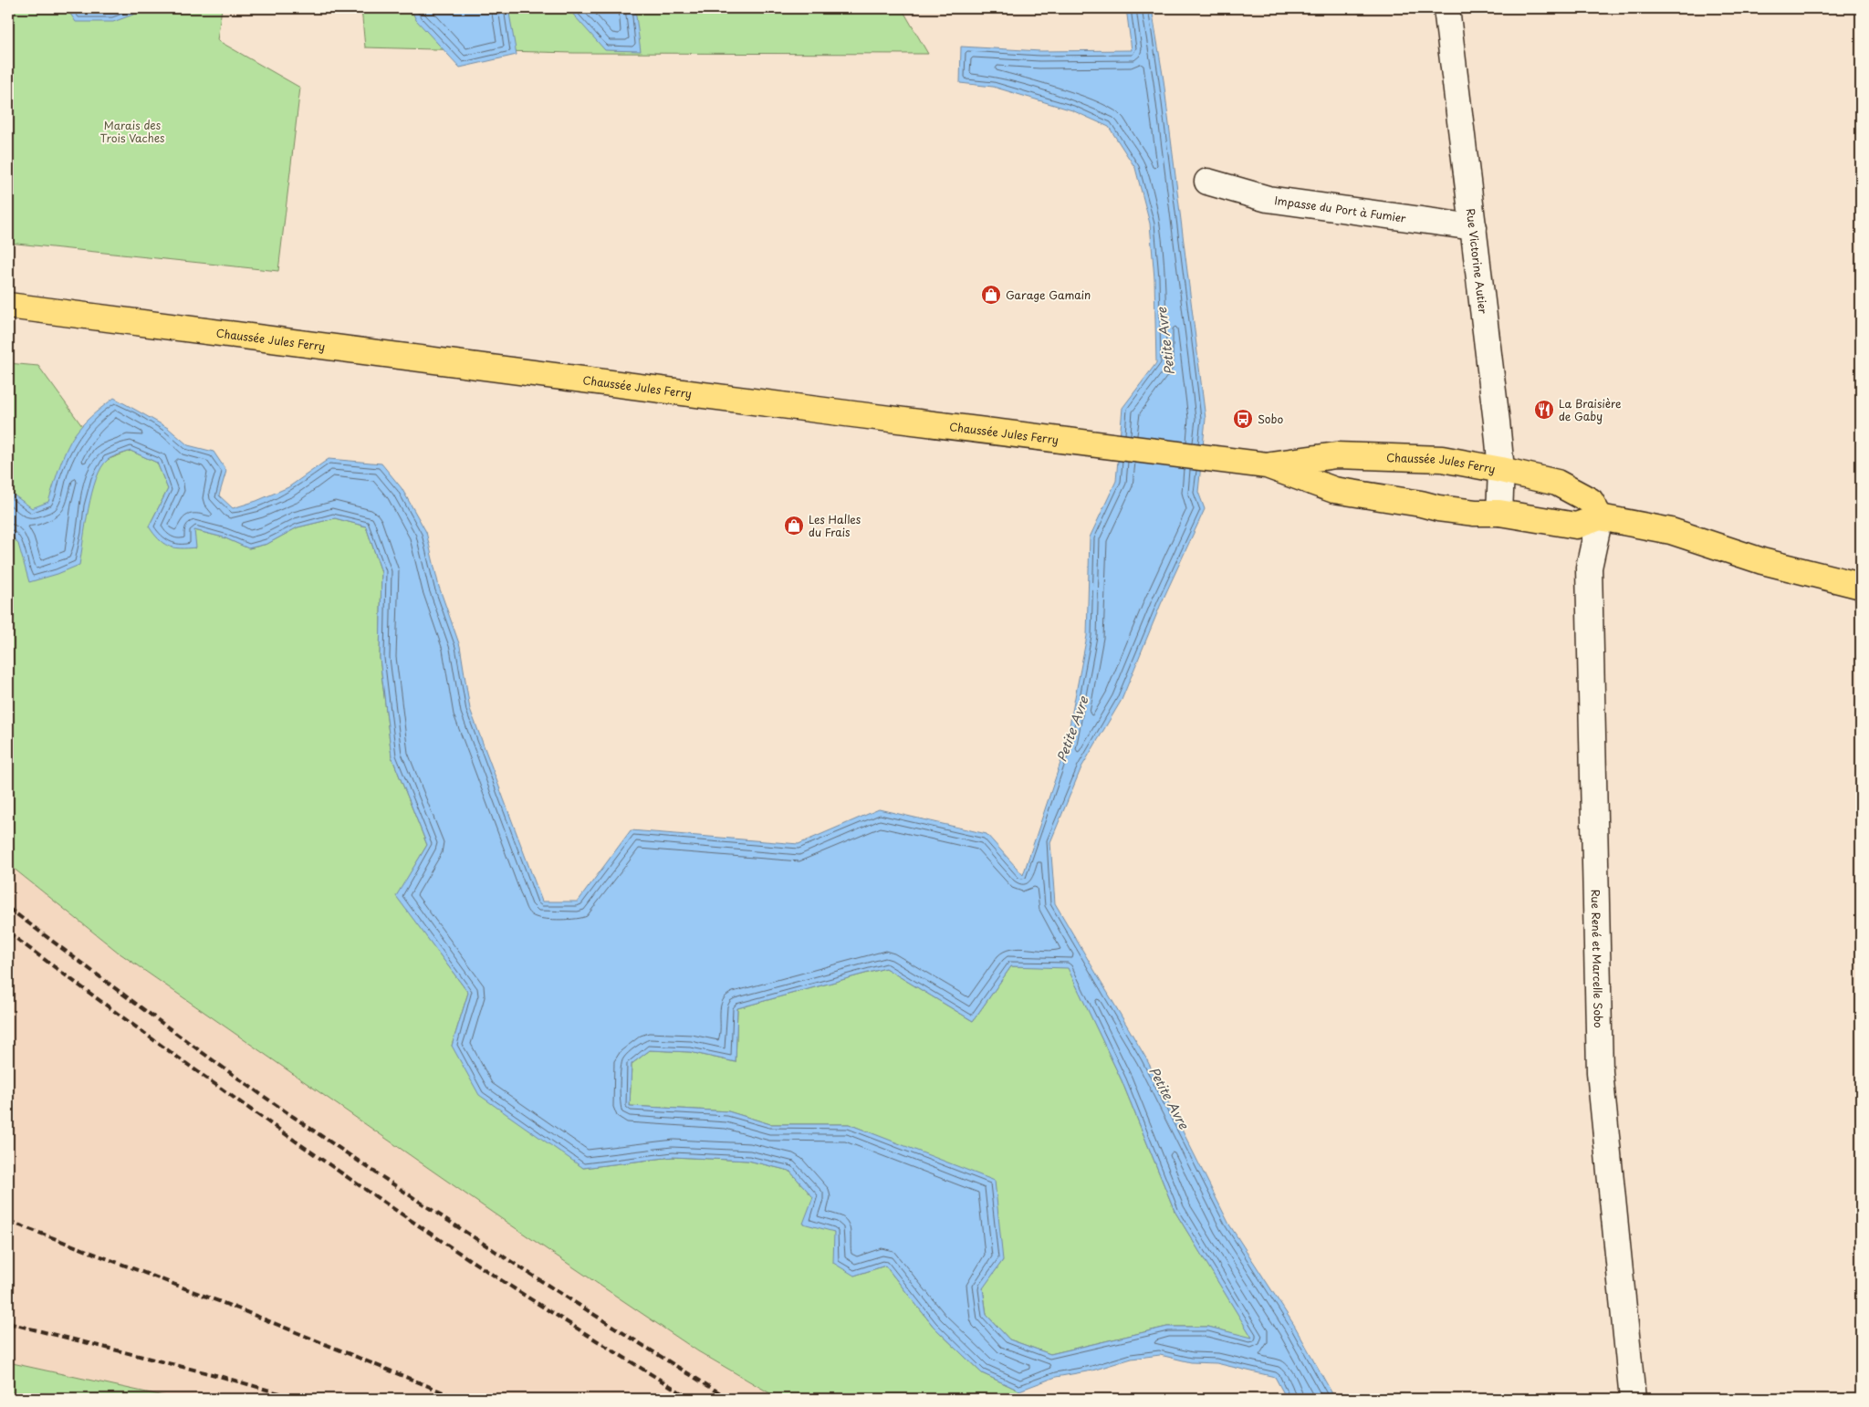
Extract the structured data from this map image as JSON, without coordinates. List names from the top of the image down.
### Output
{
  "streets": {
    "main road": ["Chaussée Jules Ferry"],
    "street": ["Impasse du Port à Fumier", "Rue Victorine Autier", "Rue René et Marcelle Sobo"]
  },
  "crossings": [
    ["Impasse du Port à Fumier", "Rue Victorine Autier"],
    ["Rue Victorine Autier", "Chaussée Jules Ferry"],
    ["Chaussée Jules Ferry", "Rue René et Marcelle Sobo"]
  ],
  "water": ["Petite Avre"],
  "parks": ["Marais des Trois Vaches"],
  "places": {
    "shop": ["Garage Gamain", "Les Halles du Frais"],
    "restaurant": ["La Braisière de Gaby"],
    "bus stop": ["Sobo"]
  }
}
